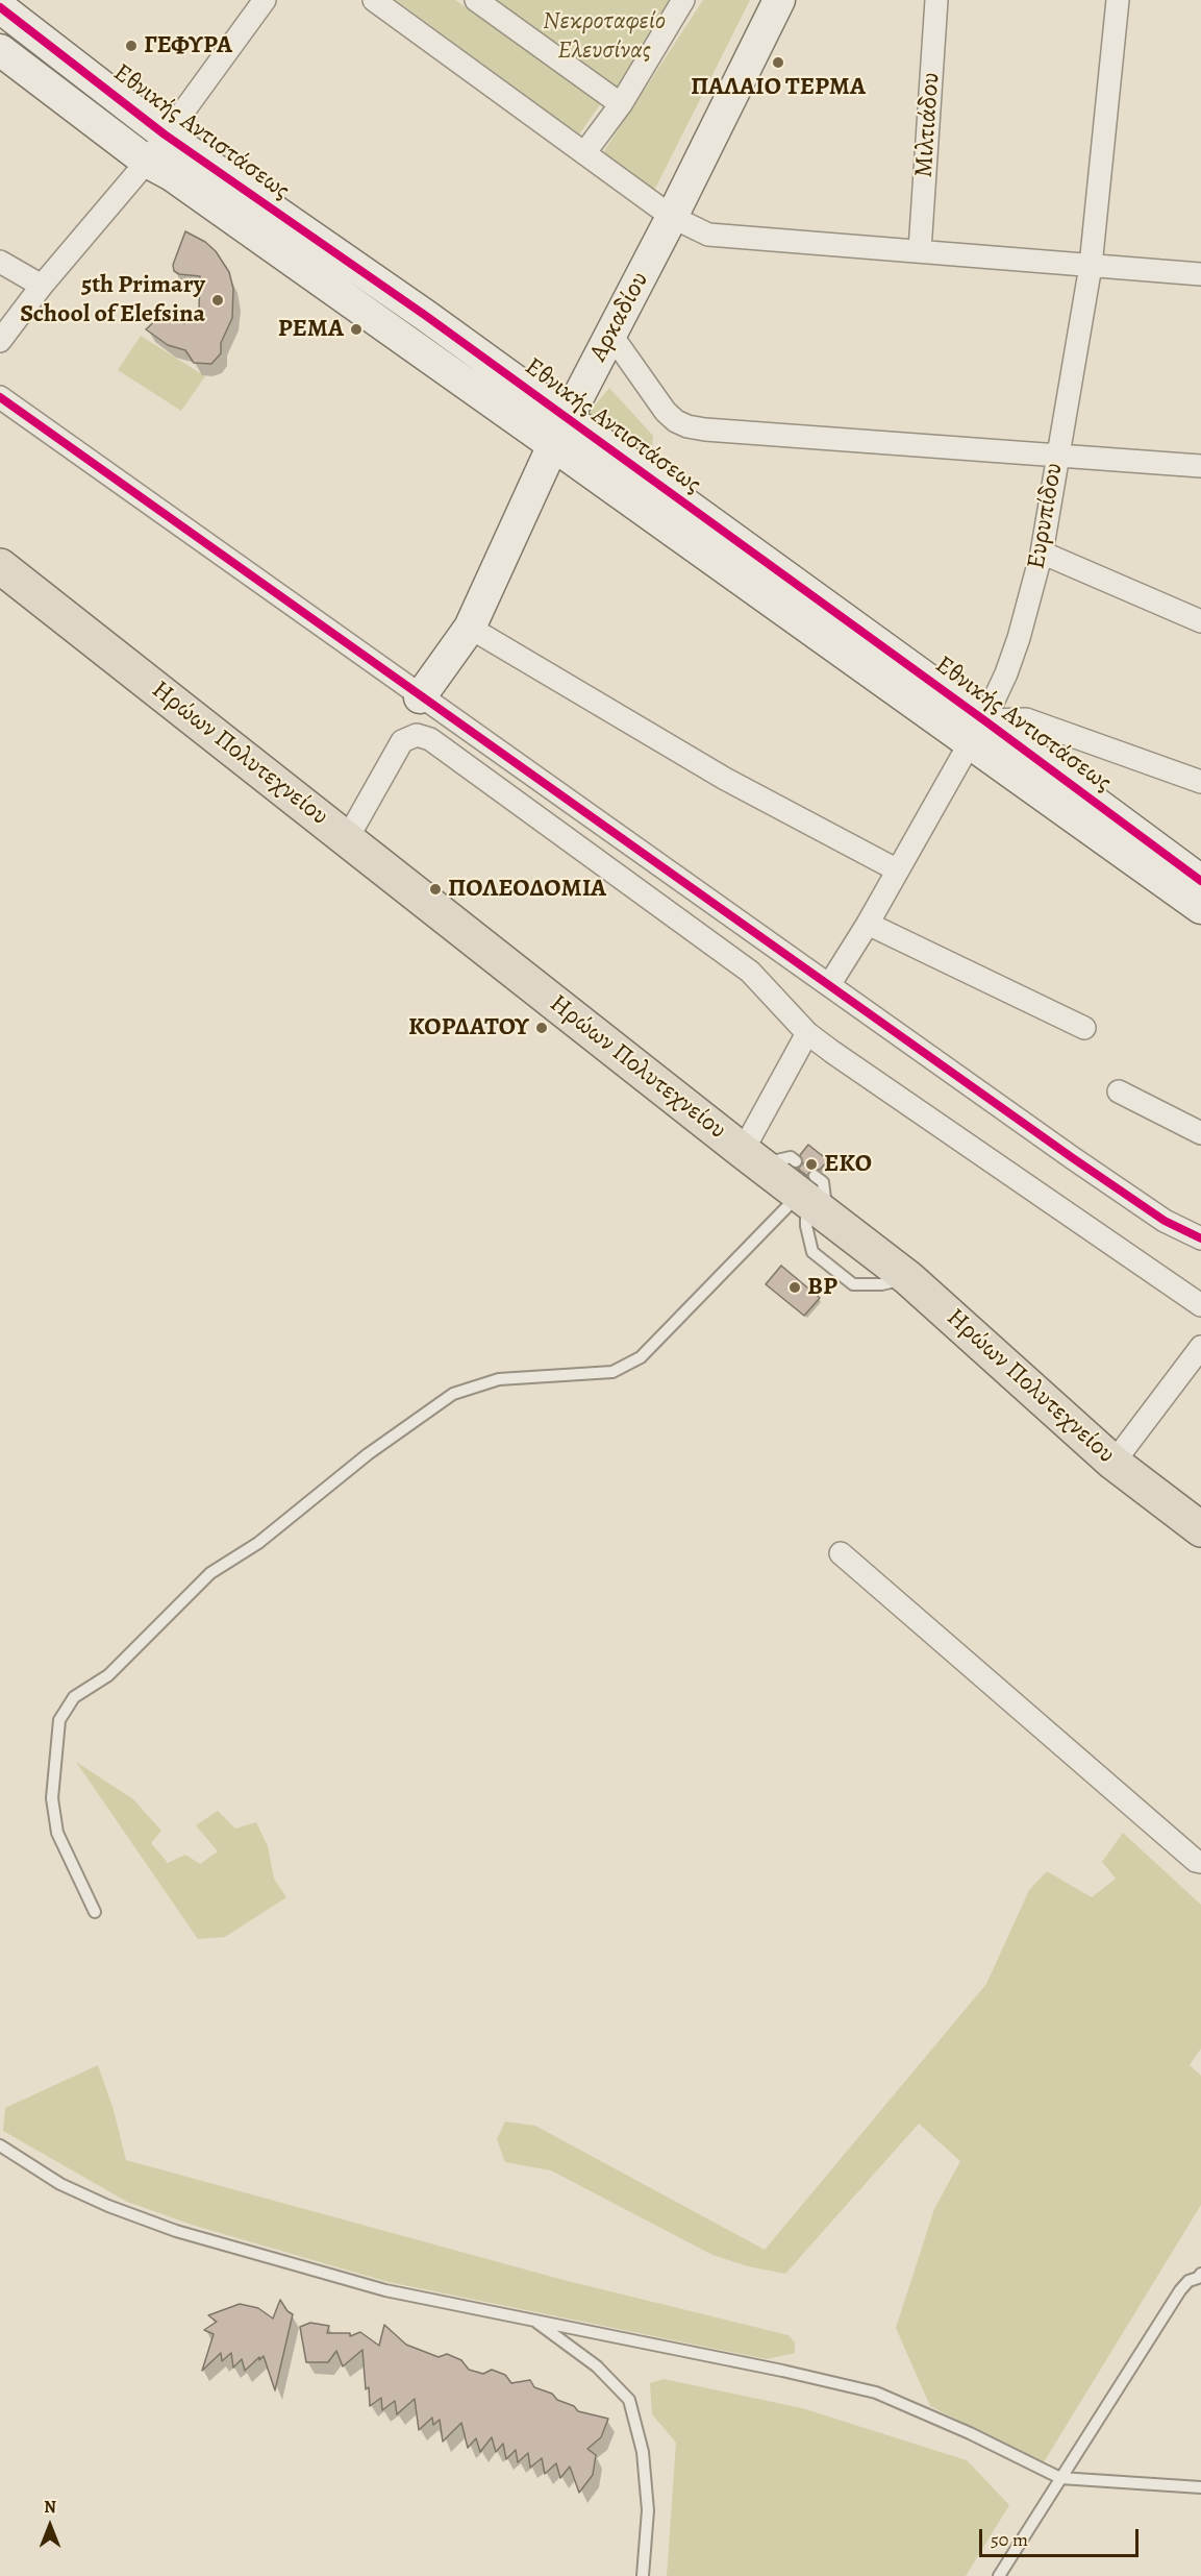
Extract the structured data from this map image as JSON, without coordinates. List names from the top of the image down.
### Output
{
  "streets": {
    "main road": ["Ηρώων Πολυτεχνείου"],
    "street": [
      "Μιλτιάδου",
      "Εθνικής Αντιστάσεως",
      "Αρκαδίου",
      "Ευρυπίδου"
    ]
  },
  "crossings": [
    ["Εθνικής Αντιστάσεως", "Αρκαδίου"],
    ["Εθνικής Αντιστάσεως", "Ευρυπίδου"]
  ],
  "parks": ["Νεκροταφείο Ελευσίνας"],
  "places": [
    "ΓΕΦΥΡΑ",
    "ΠΑΛΑΙΟ ΤΕΡΜΑ",
    "5th Primary School of Elefsina",
    "ΡΕΜΑ",
    "ΠΟΛΕΟΔΟΜΙΑ",
    "ΚΟΡΔΑΤΟΥ",
    "EKO",
    "BP"
  ],
  "scale_bar": "50 m",
  "north": "top"
}
